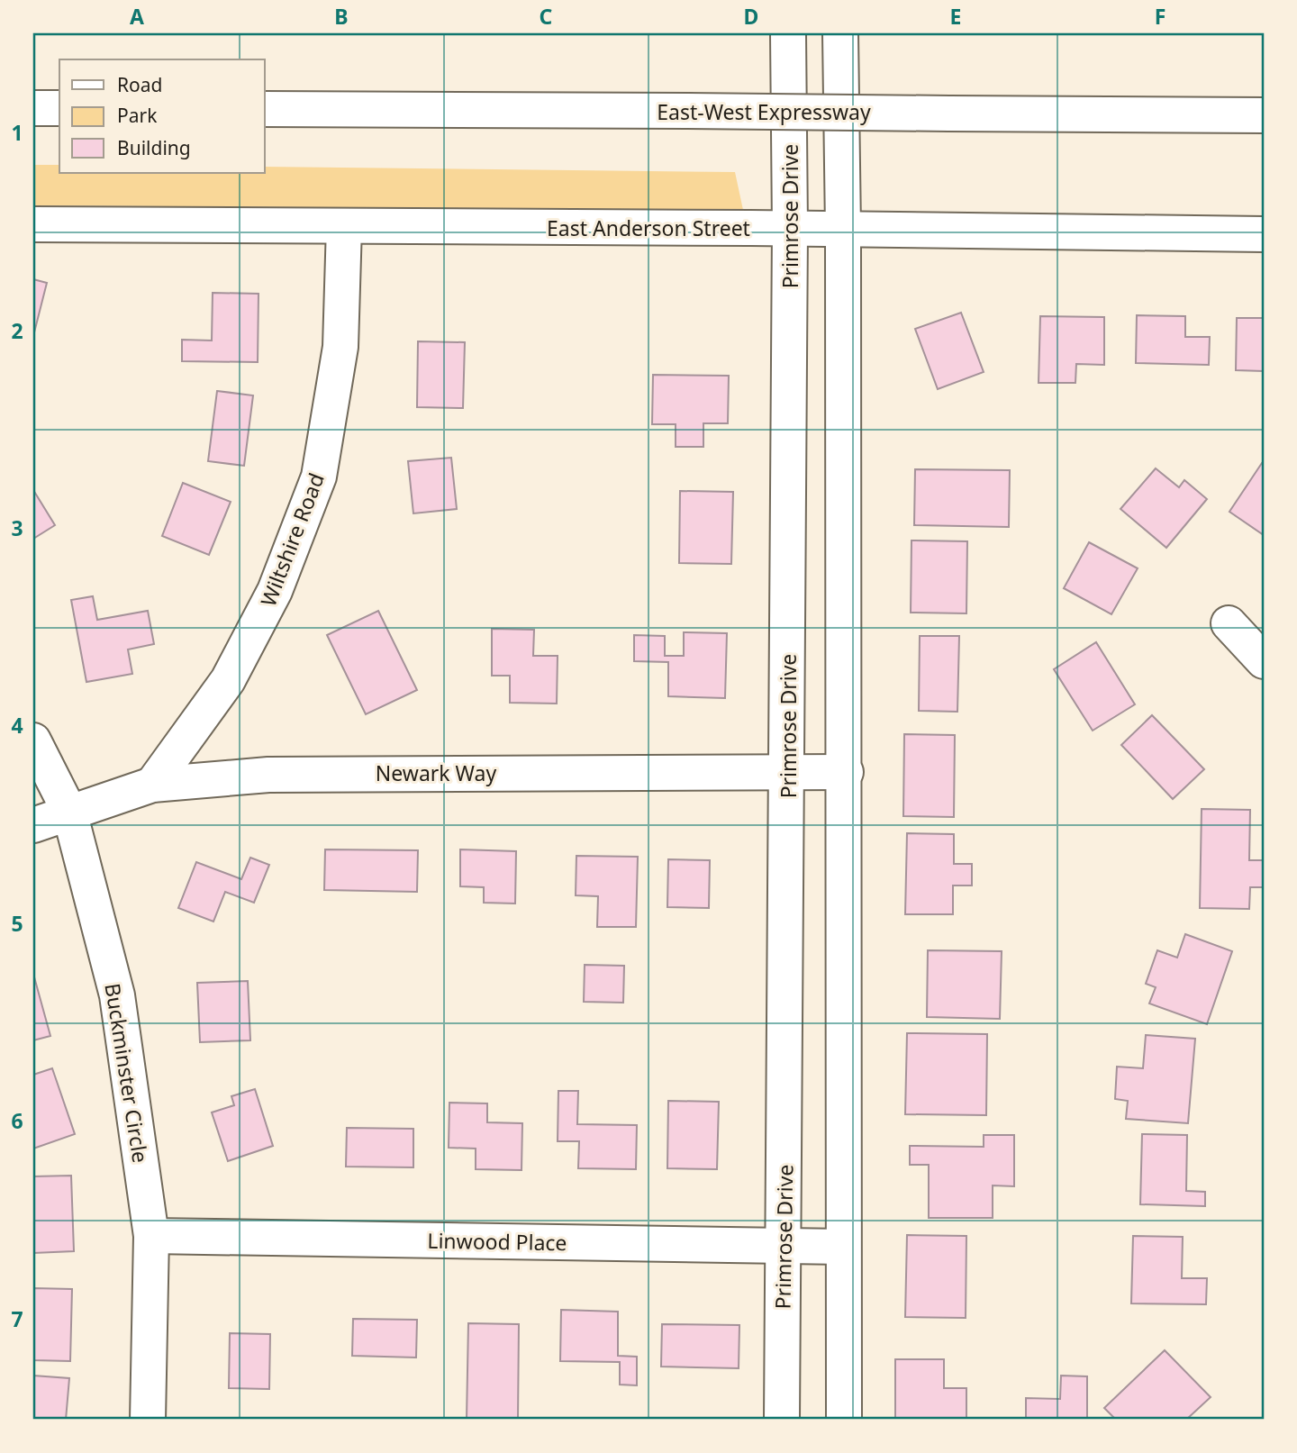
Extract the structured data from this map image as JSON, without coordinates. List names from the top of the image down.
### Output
{
  "streets": {
    "main road": [
      "East-West Expressway",
      "Primrose Drive",
      "East Anderson Street",
      "Wiltshire Road",
      "Newark Way",
      "Buckminster Circle",
      "Linwood Place"
    ]
  },
  "crossings": [
    ["Primrose Drive", "East Anderson Street"],
    ["Primrose Drive", "Newark Way"],
    ["Primrose Drive", "Linwood Place"],
    ["East Anderson Street", "Wiltshire Road"],
    ["Wiltshire Road", "Newark Way"],
    ["Newark Way", "Buckminster Circle"],
    ["Buckminster Circle", "Linwood Place"]
  ],
  "legend": ["Road", "Park", "Building"],
  "grid": {
    "columns": [
      "A",
      "B",
      "C",
      "D",
      "E",
      "F"
    ],
    "rows": [
      "1",
      "2",
      "3",
      "4",
      "5",
      "6",
      "7"
    ]
  }
}
